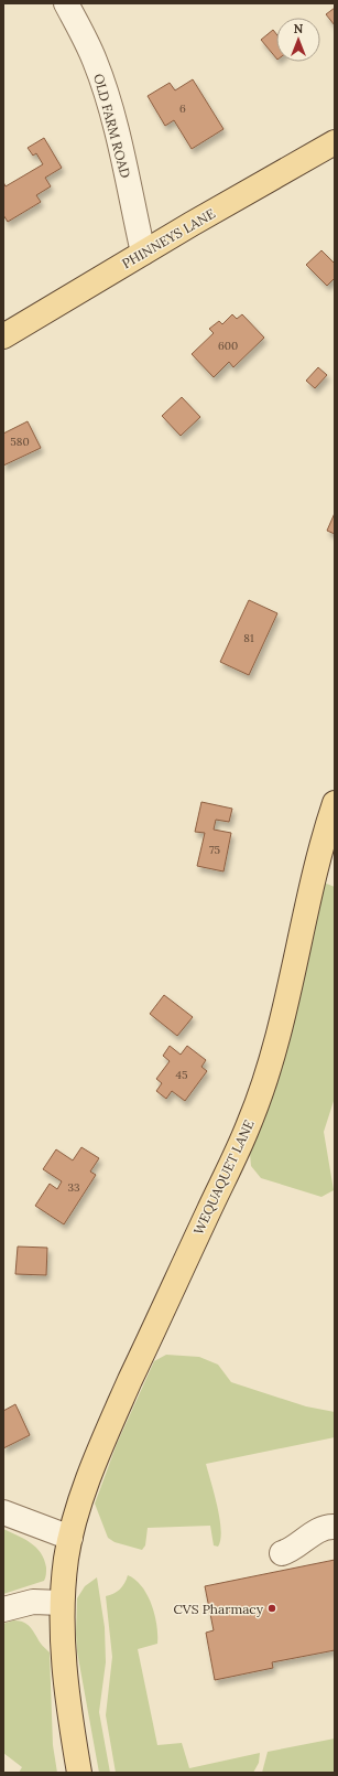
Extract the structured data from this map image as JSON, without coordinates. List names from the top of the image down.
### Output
{
  "streets": {
    "main road": ["PHINNEYS LANE", "WEQUAQUET LANE"],
    "street": ["OLD FARM ROAD"]
  },
  "crossings": [
    ["OLD FARM ROAD", "PHINNEYS LANE"]
  ],
  "places": ["CVS Pharmacy"],
  "house_numbers": [
    "6",
    "600",
    "580",
    "81",
    "75",
    "45",
    "33"
  ],
  "north": "top"
}
